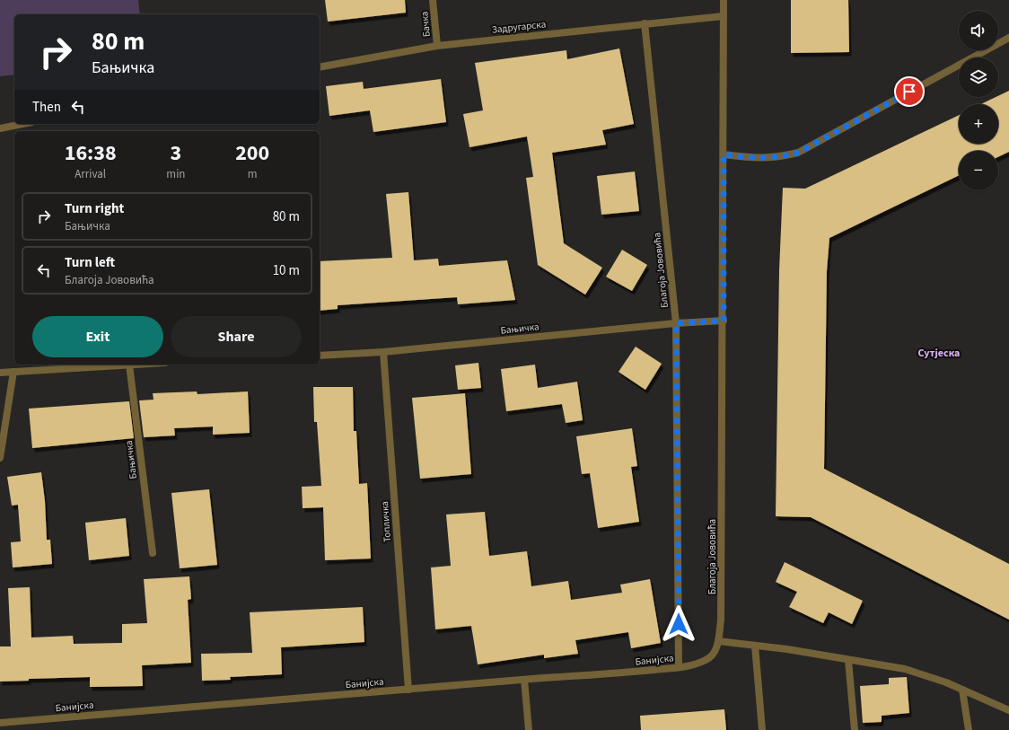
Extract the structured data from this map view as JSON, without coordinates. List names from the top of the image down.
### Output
{
  "streets": {
    "street": [
      "Бачка",
      "Задругарска",
      "Благоја Јововића",
      "Бањичка",
      "Топличка",
      "Банијска"
    ]
  },
  "crossings": [
    ["Бачка", "Задругарска"],
    ["Задругарска", "Благоја Јововића"],
    ["Благоја Јововића", "Бањичка"],
    ["Благоја Јововића", "Банијска"],
    ["Бањичка", "Топличка"],
    ["Топличка", "Банијска"]
  ],
  "districts": ["Сутјеска"],
  "page": {
    "map_buttons": ["+", "−"],
    "turn": ["80 m", "Бањичка"],
    "then": "Then",
    "eta": [
      "16:38",
      "Arrival",
      "3",
      "min",
      "200",
      "m"
    ],
    "list": [
      {
        "name": "Turn right",
        "note": "Бањичка",
        "value": "80 m"
      },
      {
        "name": "Turn left",
        "note": "Благоја Јововића",
        "value": "10 m"
      }
    ],
    "buttons": ["Exit", "Share"]
  }
}
